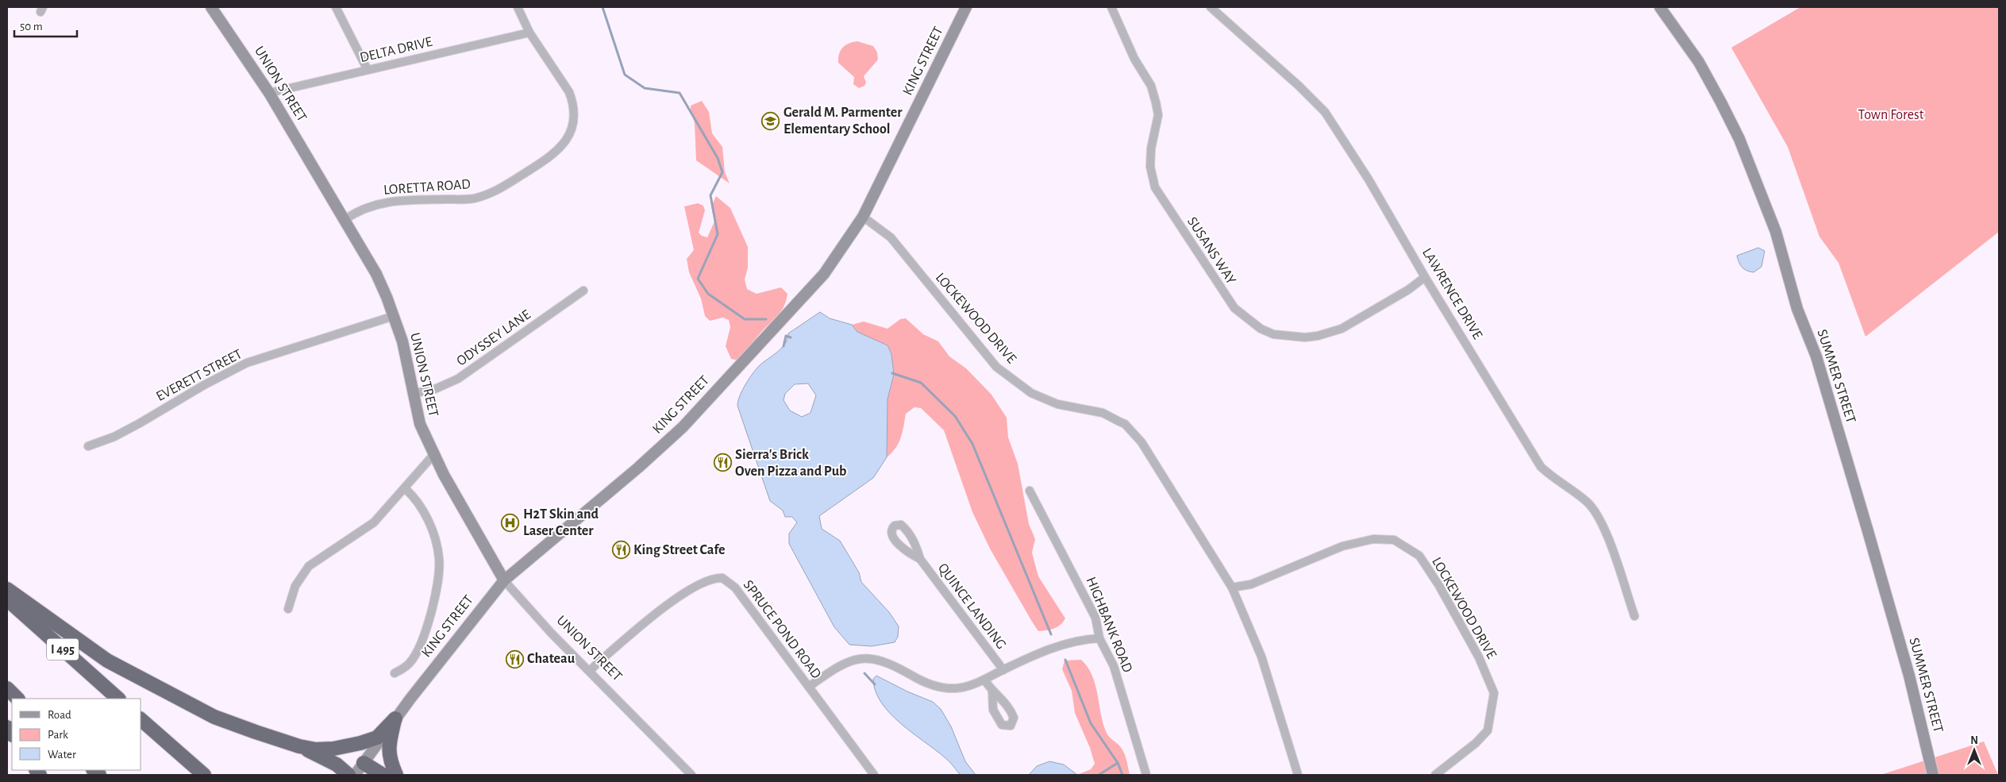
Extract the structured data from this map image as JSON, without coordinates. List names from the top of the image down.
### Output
{
  "streets": {
    "highway": ["I 495"],
    "main road": ["KING STREET", "UNION STREET", "SUMMER STREET"],
    "street": [
      "DELTA DRIVE",
      "LORETTA ROAD",
      "SUSANS WAY",
      "LAWRENCE DRIVE",
      "LOCKEWOOD DRIVE",
      "ODYSSEY LANE",
      "EVERETT STREET",
      "QUINCE LANDING",
      "HIGHBANK ROAD",
      "SPRUCE POND ROAD"
    ]
  },
  "crossings": [
    ["DELTA DRIVE", "UNION STREET"],
    ["DELTA DRIVE", "LORETTA ROAD"],
    ["KING STREET", "UNION STREET"],
    ["KING STREET", "LOCKEWOOD DRIVE"],
    ["UNION STREET", "LORETTA ROAD"],
    ["UNION STREET", "ODYSSEY LANE"],
    ["UNION STREET", "EVERETT STREET"],
    ["UNION STREET", "SPRUCE POND ROAD"],
    ["SUSANS WAY", "LAWRENCE DRIVE"]
  ],
  "parks": ["Town Forest"],
  "places": {
    "school or university": ["Gerald M. Parmenter Elementary School"],
    "restaurant": ["Sierra's Brick Oven Pizza and Pub", "King Street Cafe", "Chateau"],
    "hospital": ["H2T Skin and Laser Center"]
  },
  "legend": ["Road", "Park", "Water"],
  "scale_bar": "50 m",
  "north": "top"
}
